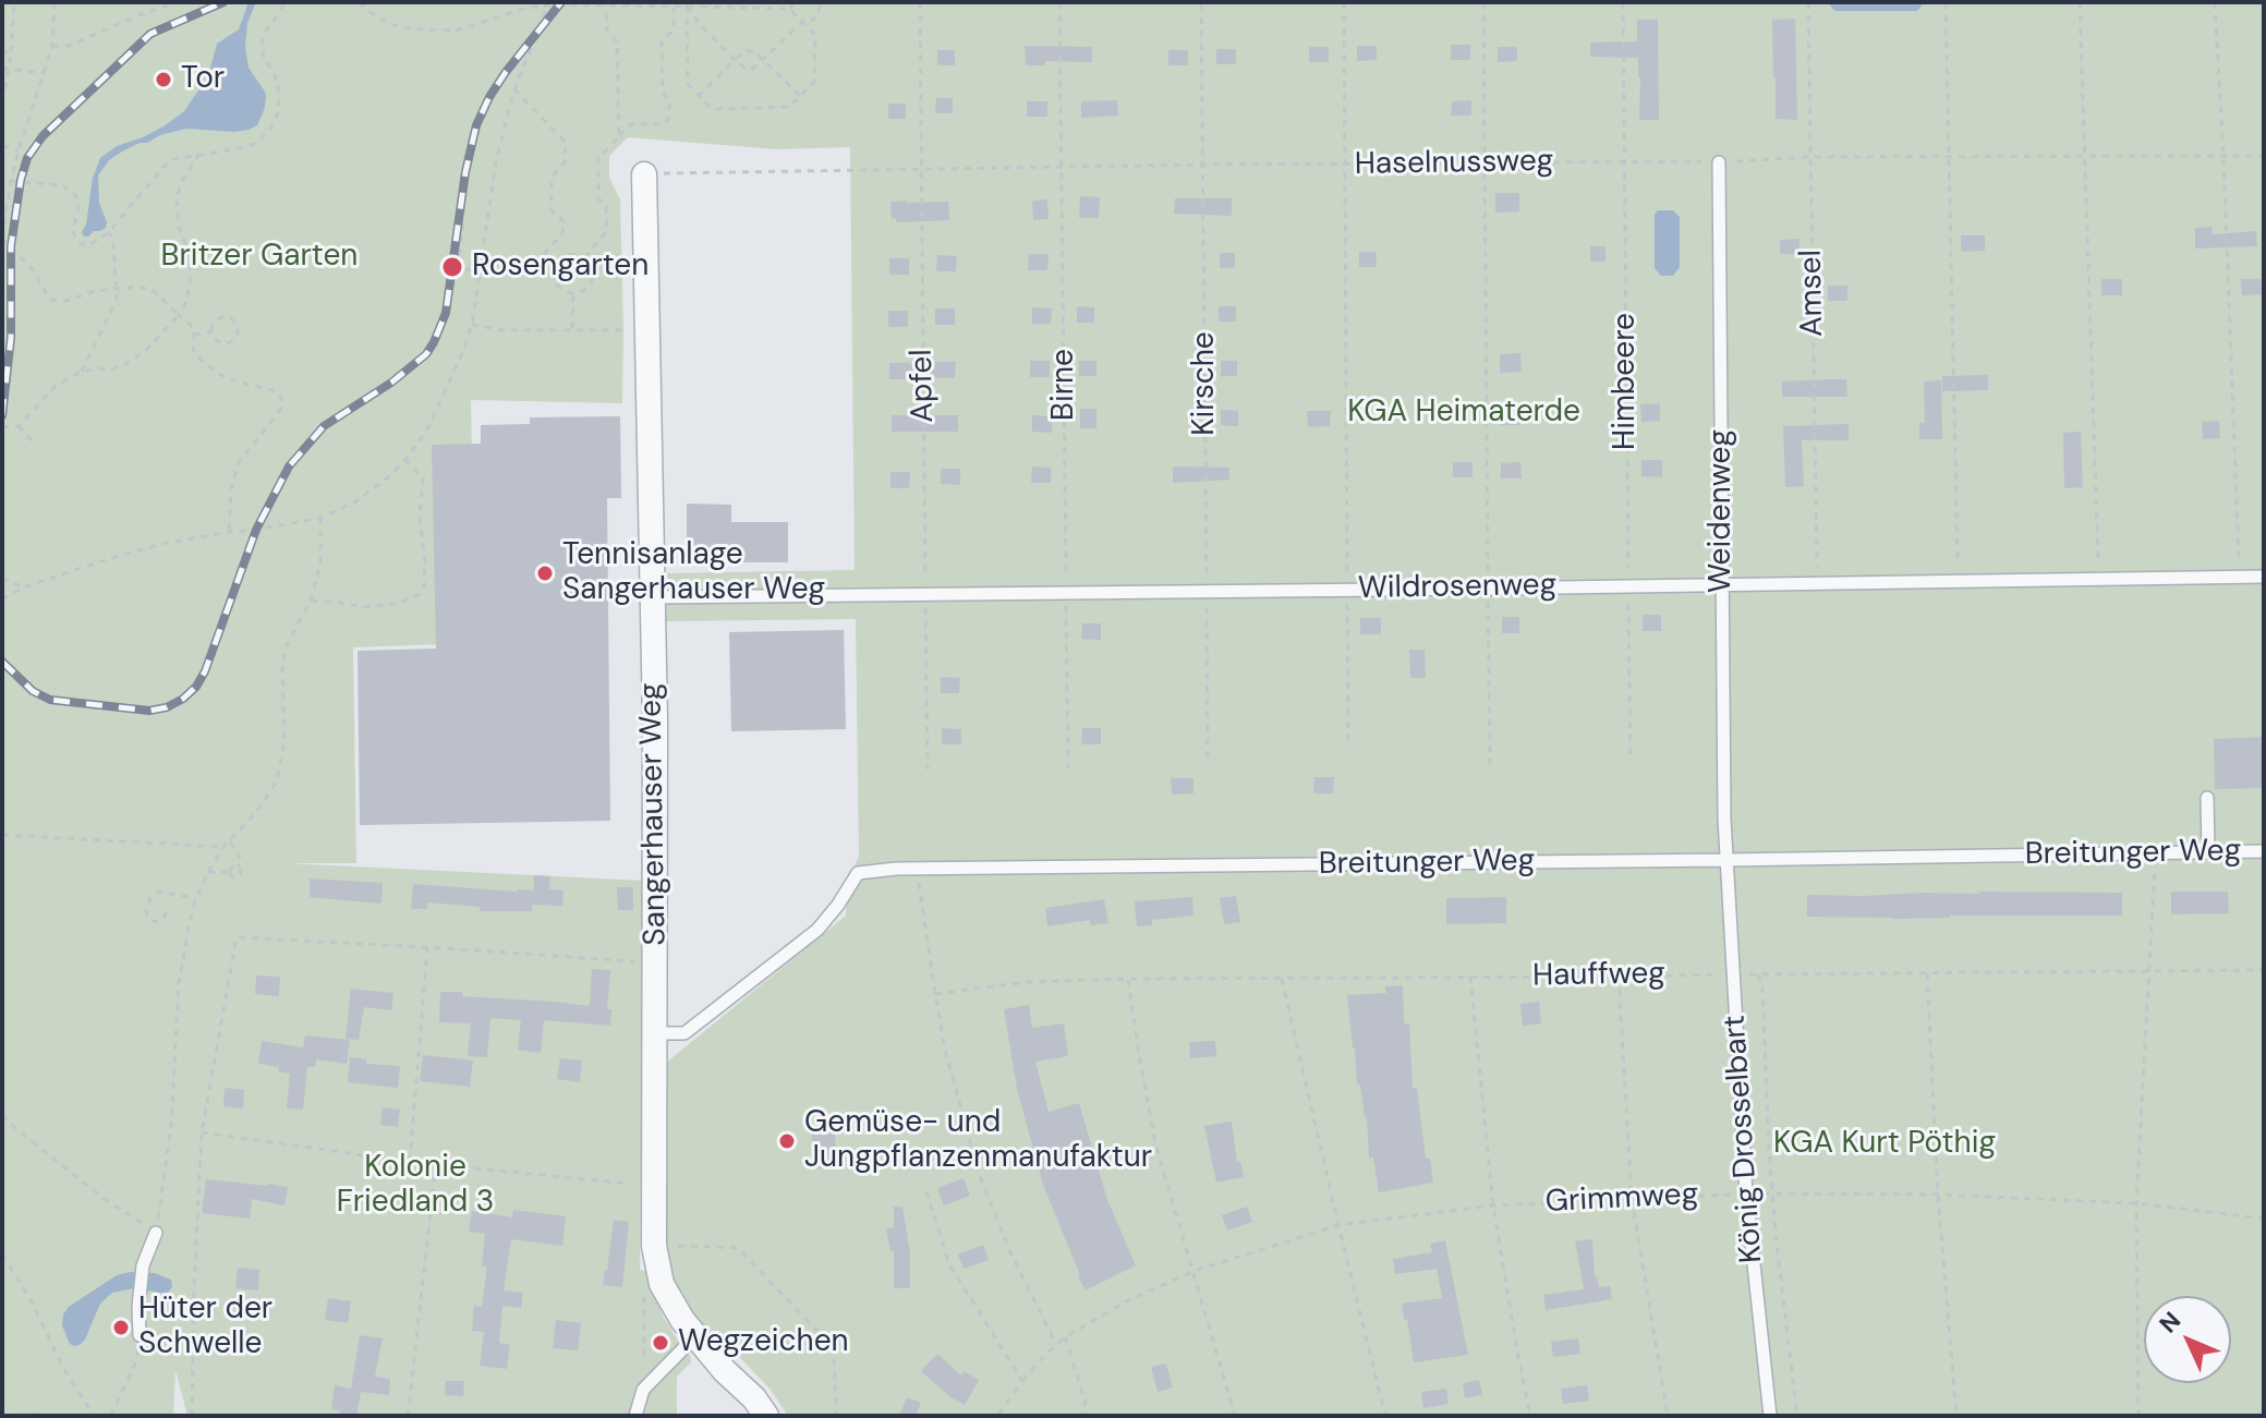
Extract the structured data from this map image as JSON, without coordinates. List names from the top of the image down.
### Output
{
  "streets": {
    "street": ["Sangerhauser Weg"],
    "lane": [
      "Weidenweg",
      "Wildrosenweg",
      "Breitunger Weg",
      "König Drosselbart"
    ],
    "path": [
      "Haselnussweg",
      "Amsel",
      "Himbeere",
      "Kirsche",
      "Birne",
      "Apfel",
      "Hauffweg",
      "Grimmweg"
    ]
  },
  "crossings": [
    ["Haselnussweg", "Amsel"],
    ["Haselnussweg", "Himbeere"],
    ["Haselnussweg", "Kirsche"],
    ["Haselnussweg", "Birne"],
    ["Haselnussweg", "Apfel"],
    ["Haselnussweg", "Weidenweg"],
    ["Haselnussweg", "Sangerhauser Weg"],
    ["Amsel", "Wildrosenweg"],
    ["Himbeere", "Wildrosenweg"],
    ["Kirsche", "Wildrosenweg"],
    ["Birne", "Wildrosenweg"],
    ["Apfel", "Wildrosenweg"],
    ["Weidenweg", "Wildrosenweg"],
    ["Weidenweg", "Breitunger Weg"],
    ["Weidenweg", "König Drosselbart"],
    ["Wildrosenweg", "Sangerhauser Weg"],
    ["Sangerhauser Weg", "Breitunger Weg"],
    ["Breitunger Weg", "König Drosselbart"],
    ["Hauffweg", "König Drosselbart"],
    ["König Drosselbart", "Grimmweg"]
  ],
  "parks": [
    "Britzer Garten",
    "KGA Heimaterde",
    "KGA Kurt Pöthig",
    "Kolonie Friedland 3"
  ],
  "places": [
    "Tor",
    "Rosengarten",
    "Tennisanlage Sangerhauser Weg",
    "Gemüse- und Jungpflanzenmanufaktur",
    "Hüter der Schwelle",
    "Wegzeichen"
  ],
  "north": "top left"
}
